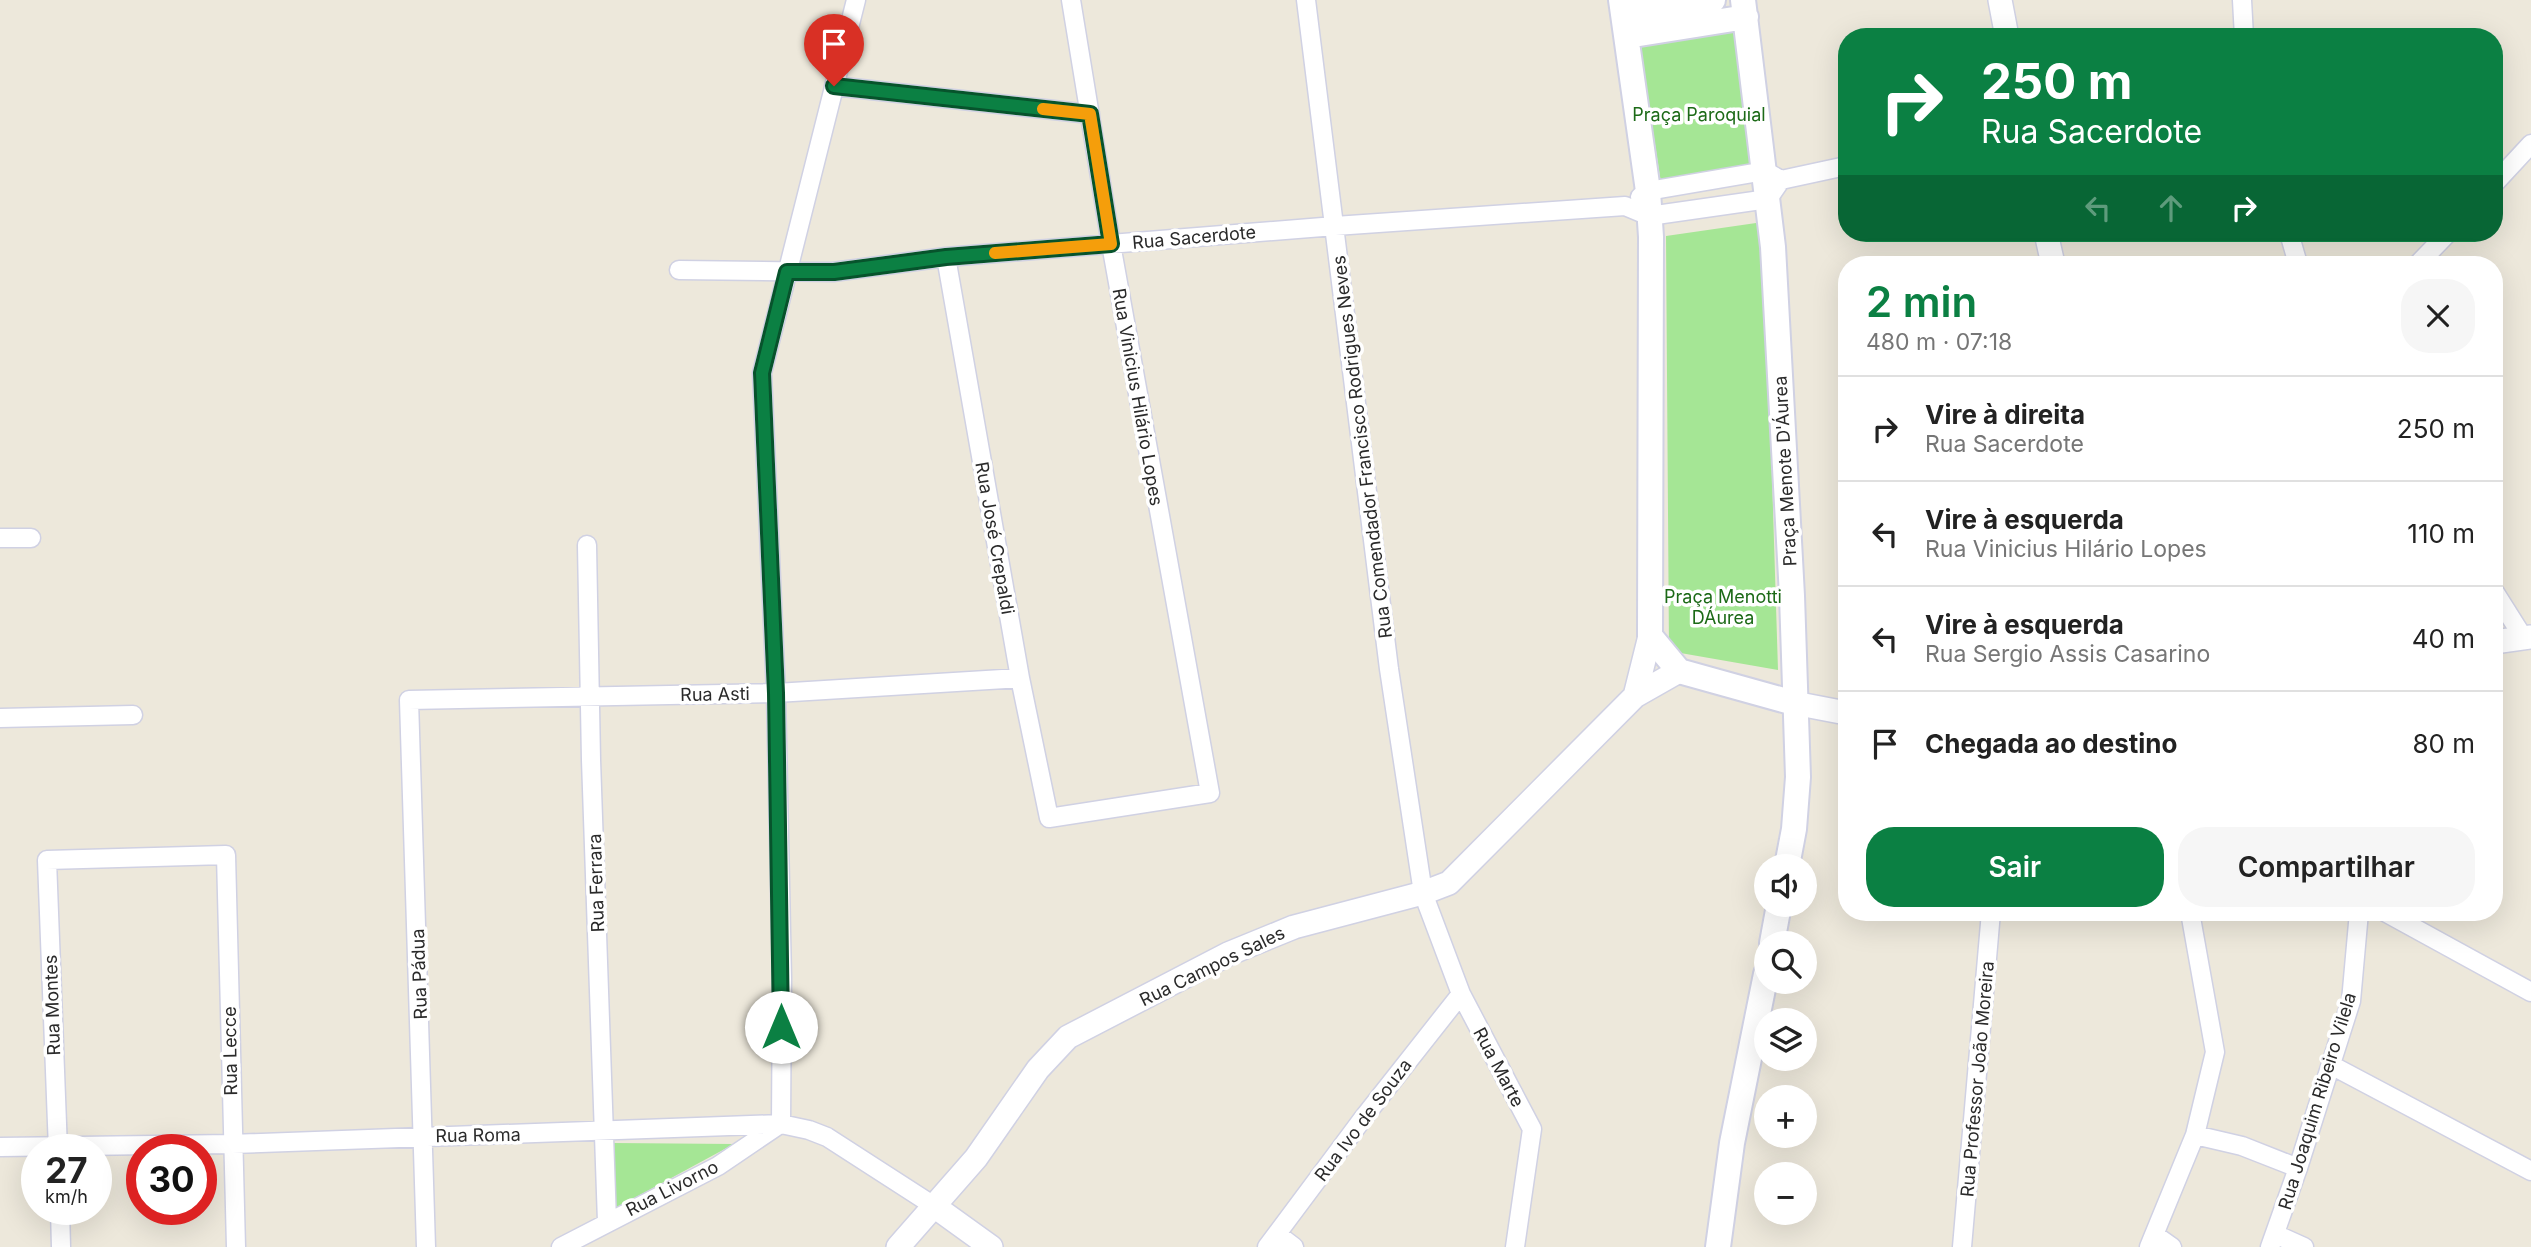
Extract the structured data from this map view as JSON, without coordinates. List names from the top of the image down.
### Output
{
  "streets": {
    "main road": ["Praça Menote D'Áurea"],
    "street": [
      "Rua Sacerdote",
      "Rua Vinicius Hilário Lopes",
      "Rua Comendador Francisco Rodrigues Neves",
      "Rua José Crepaldi",
      "Rua Asti",
      "Rua Ferrara",
      "Rua Campos Sales",
      "Rua Pádua",
      "Rua Montes",
      "Rua Lecce",
      "Rua Marte",
      "Rua Professor João Moreira",
      "Rua Joaquim Ribeiro Vilela",
      "Rua Ivo de Souza",
      "Rua Roma",
      "Rua Livorno"
    ]
  },
  "crossings": [
    ["Rua Sacerdote", "Rua Vinicius Hilário Lopes"],
    ["Rua Sacerdote", "Rua Comendador Francisco Rodrigues Neves"],
    ["Rua Sacerdote", "Rua José Crepaldi"],
    ["Rua Vinicius Hilário Lopes", "Rua José Crepaldi"],
    ["Rua Comendador Francisco Rodrigues Neves", "Rua Campos Sales"],
    ["Rua Comendador Francisco Rodrigues Neves", "Rua Marte"],
    ["Rua José Crepaldi", "Rua Asti"],
    ["Rua Asti", "Rua Ferrara"],
    ["Rua Asti", "Rua Pádua"],
    ["Rua Ferrara", "Rua Roma"],
    ["Rua Ferrara", "Rua Livorno"],
    ["Rua Campos Sales", "Rua Marte"],
    ["Rua Campos Sales", "Rua Roma"],
    ["Rua Pádua", "Rua Roma"],
    ["Rua Montes", "Rua Lecce"],
    ["Rua Lecce", "Rua Roma"],
    ["Rua Marte", "Rua Ivo de Souza"],
    ["Rua Roma", "Rua Livorno"]
  ],
  "parks": ["Praça Paroquial", "Praça Menotti DÁurea"],
  "page": {
    "turn": ["250 m", "Rua Sacerdote"],
    "heading": ["2 min", "480 m · 07:18"],
    "list": [
      {
        "name": "Vire à direita",
        "note": "Rua Sacerdote",
        "value": "250 m"
      },
      {
        "name": "Vire à esquerda",
        "note": "Rua Vinicius Hilário Lopes",
        "value": "110 m"
      },
      {
        "name": "Vire à esquerda",
        "note": "Rua Sergio Assis Casarino",
        "value": "40 m"
      },
      {
        "name": "Chegada ao destino",
        "value": "80 m"
      }
    ],
    "buttons": ["Sair", "Compartilhar"],
    "map_buttons": ["+", "−"],
    "speed": "27 km/h",
    "limit": "30"
  }
}
